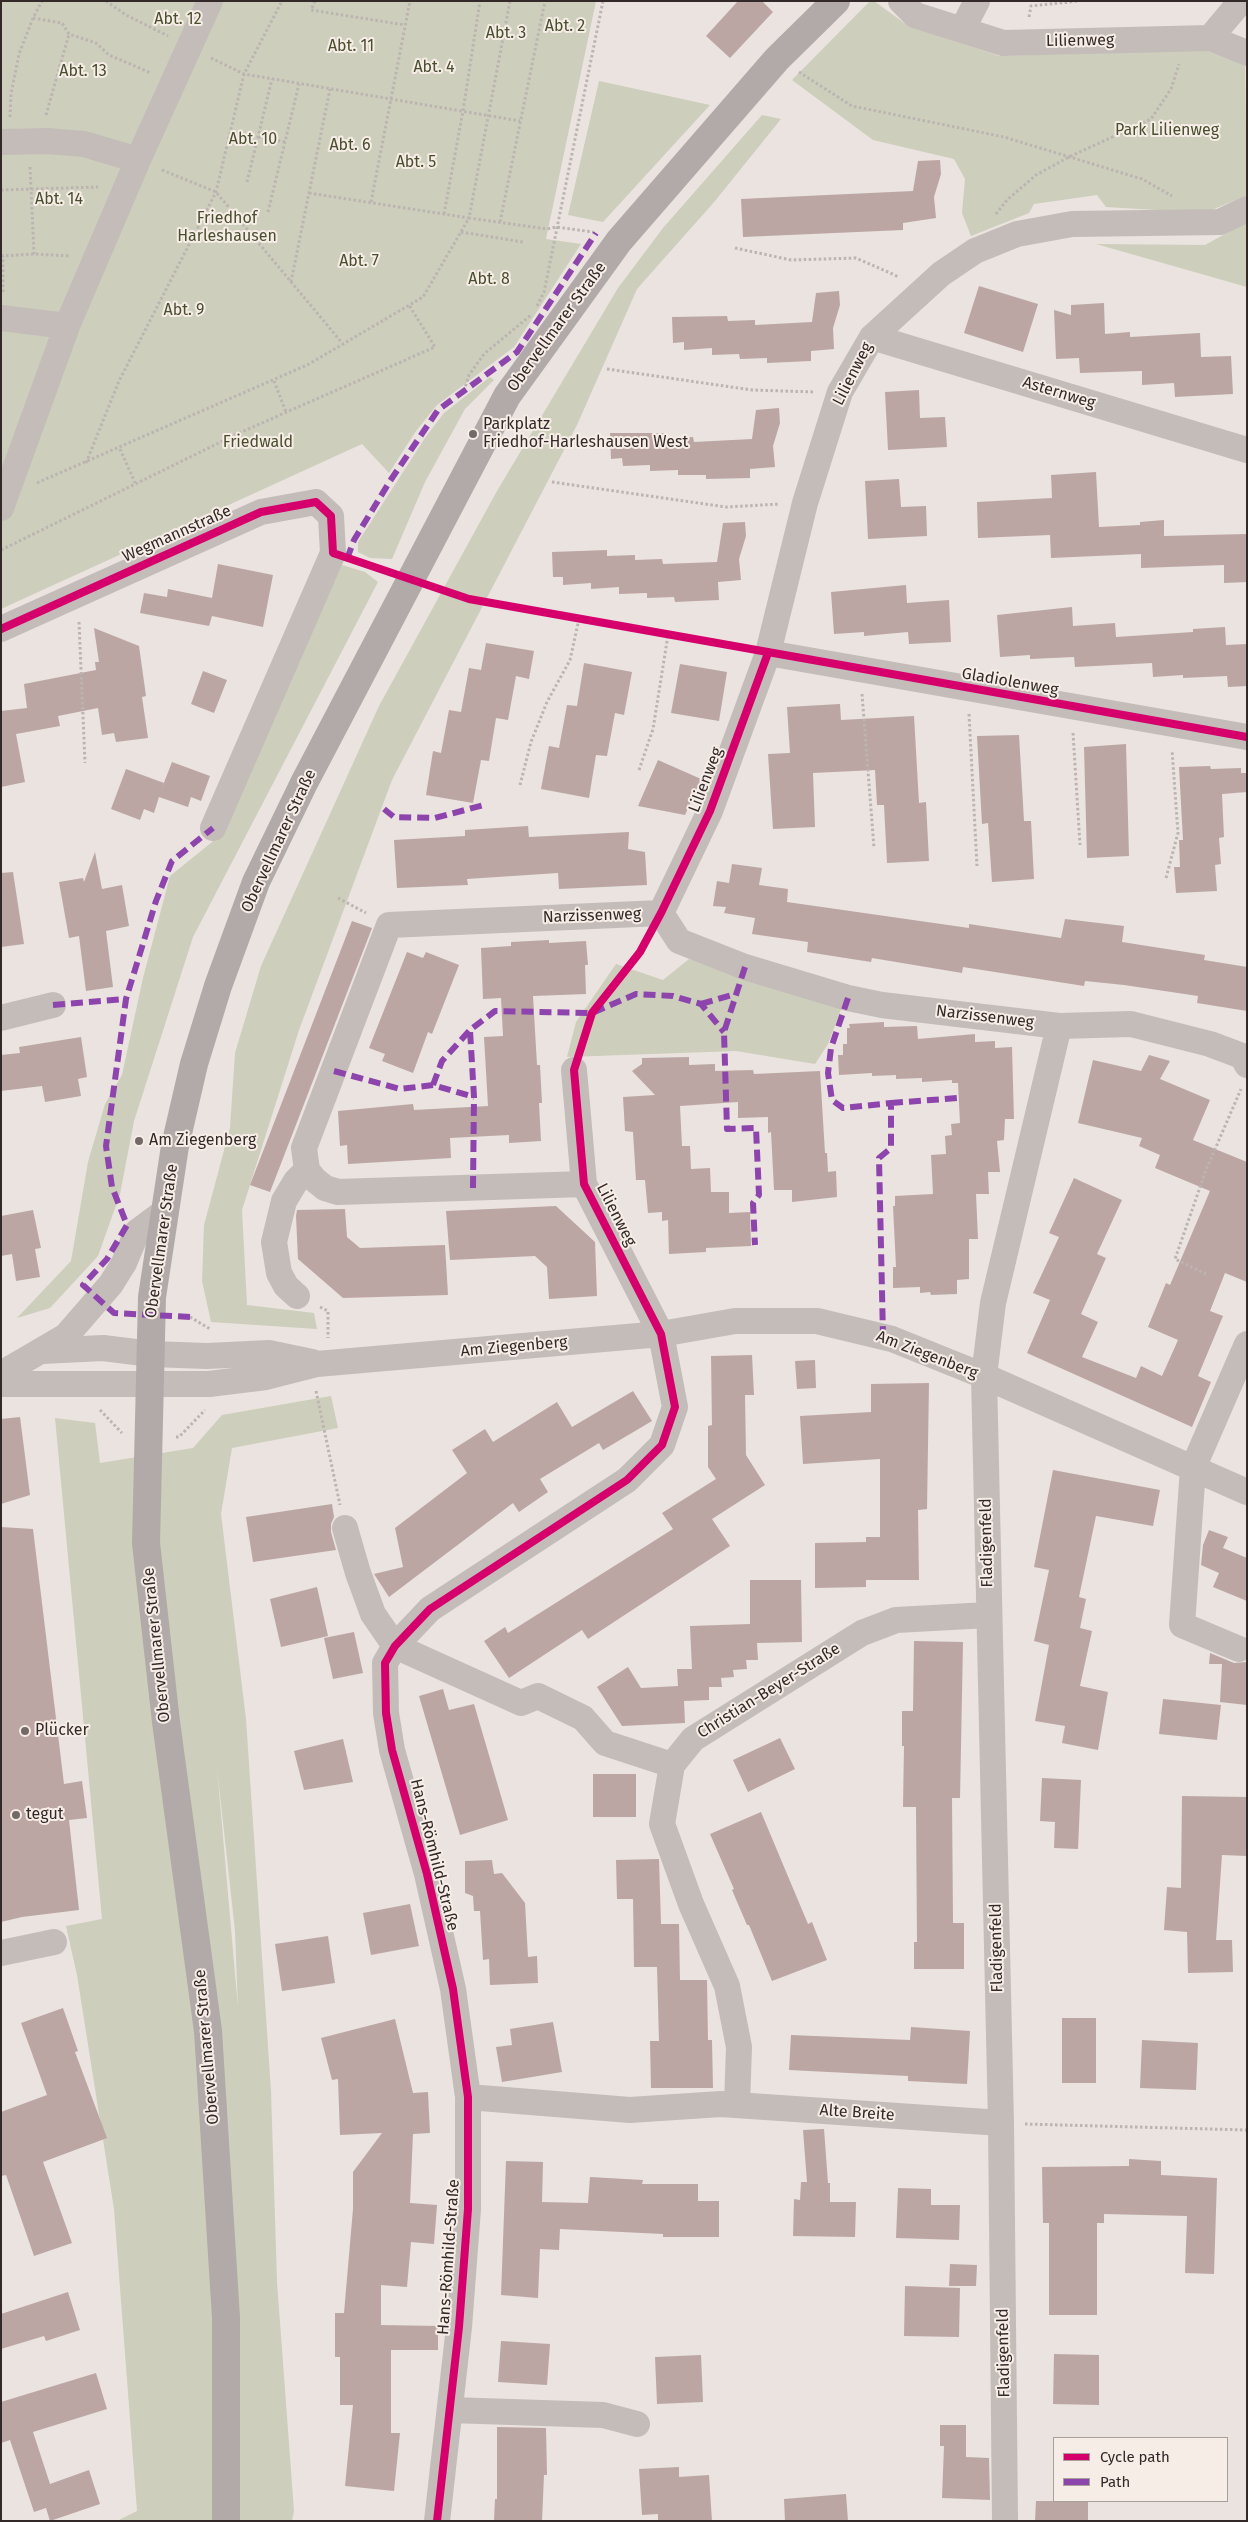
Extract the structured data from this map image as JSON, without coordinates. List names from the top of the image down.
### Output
{
  "streets": {
    "main road": ["Obervellmarer Straße"],
    "street": [
      "Lilienweg",
      "Asternweg",
      "Wegmannstraße",
      "Gladiolenweg",
      "Narzissenweg",
      "Am Ziegenberg",
      "Fladigenfeld",
      "Christian-Beyer-Straße",
      "Hans-Römhild-Straße",
      "Alte Breite"
    ]
  },
  "crossings": [
    ["Lilienweg", "Asternweg"],
    ["Lilienweg", "Gladiolenweg"],
    ["Lilienweg", "Narzissenweg"],
    ["Lilienweg", "Am Ziegenberg"],
    ["Lilienweg", "Hans-Römhild-Straße"],
    ["Obervellmarer Straße", "Am Ziegenberg"],
    ["Narzissenweg", "Am Ziegenberg"],
    ["Narzissenweg", "Fladigenfeld"],
    ["Am Ziegenberg", "Fladigenfeld"],
    ["Am Ziegenberg", "Hans-Römhild-Straße"],
    ["Fladigenfeld", "Christian-Beyer-Straße"],
    ["Fladigenfeld", "Alte Breite"],
    ["Christian-Beyer-Straße", "Alte Breite"],
    ["Hans-Römhild-Straße", "Alte Breite"]
  ],
  "parks": [
    "Abt. 12",
    "Abt. 2",
    "Abt. 3",
    "Abt. 11",
    "Abt. 4",
    "Abt. 13",
    "Park Lilienweg",
    "Abt. 10",
    "Abt. 6",
    "Abt. 5",
    "Abt. 14",
    "Friedhof Harleshausen",
    "Abt. 7",
    "Abt. 8",
    "Abt. 9",
    "Friedwald"
  ],
  "places": [
    "Parkplatz Friedhof-Harleshausen West",
    "Am Ziegenberg",
    "Plücker",
    "tegut"
  ],
  "legend": ["Cycle path", "Path"]
}
